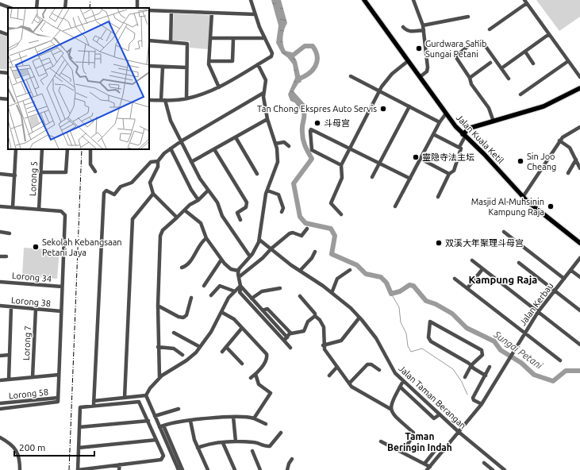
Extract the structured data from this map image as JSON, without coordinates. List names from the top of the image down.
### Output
{
  "streets": {
    "main road": ["Jalan Kuala Ketil"],
    "street": [
      "Lorong 5",
      "Lorong 34",
      "Lorong 38",
      "Jalan Kerbau",
      "Lorong 7",
      "Lorong 58",
      "Jalan Taman Berangan"
    ]
  },
  "crossings": [
    ["Lorong 38", "Lorong 7"],
    ["Jalan Kerbau", "Jalan Taman Berangan"]
  ],
  "districts": ["Kampung Raja", "Taman Beringin Indah"],
  "water": ["Sungai Petani"],
  "places": [
    "Gurdwara Sahib Sungai Petani",
    "Tan Chong Ekspres Auto Servis",
    "斗母宫",
    "靈隐寺法主坛",
    "Sin Joo Cheang",
    "Masjid Al-Muhsinin Kampung Raja",
    "双溪大年聚理斗母宫",
    "Sekolah Kebangsaan Petani Jaya"
  ],
  "scale_bar": "200 m"
}
